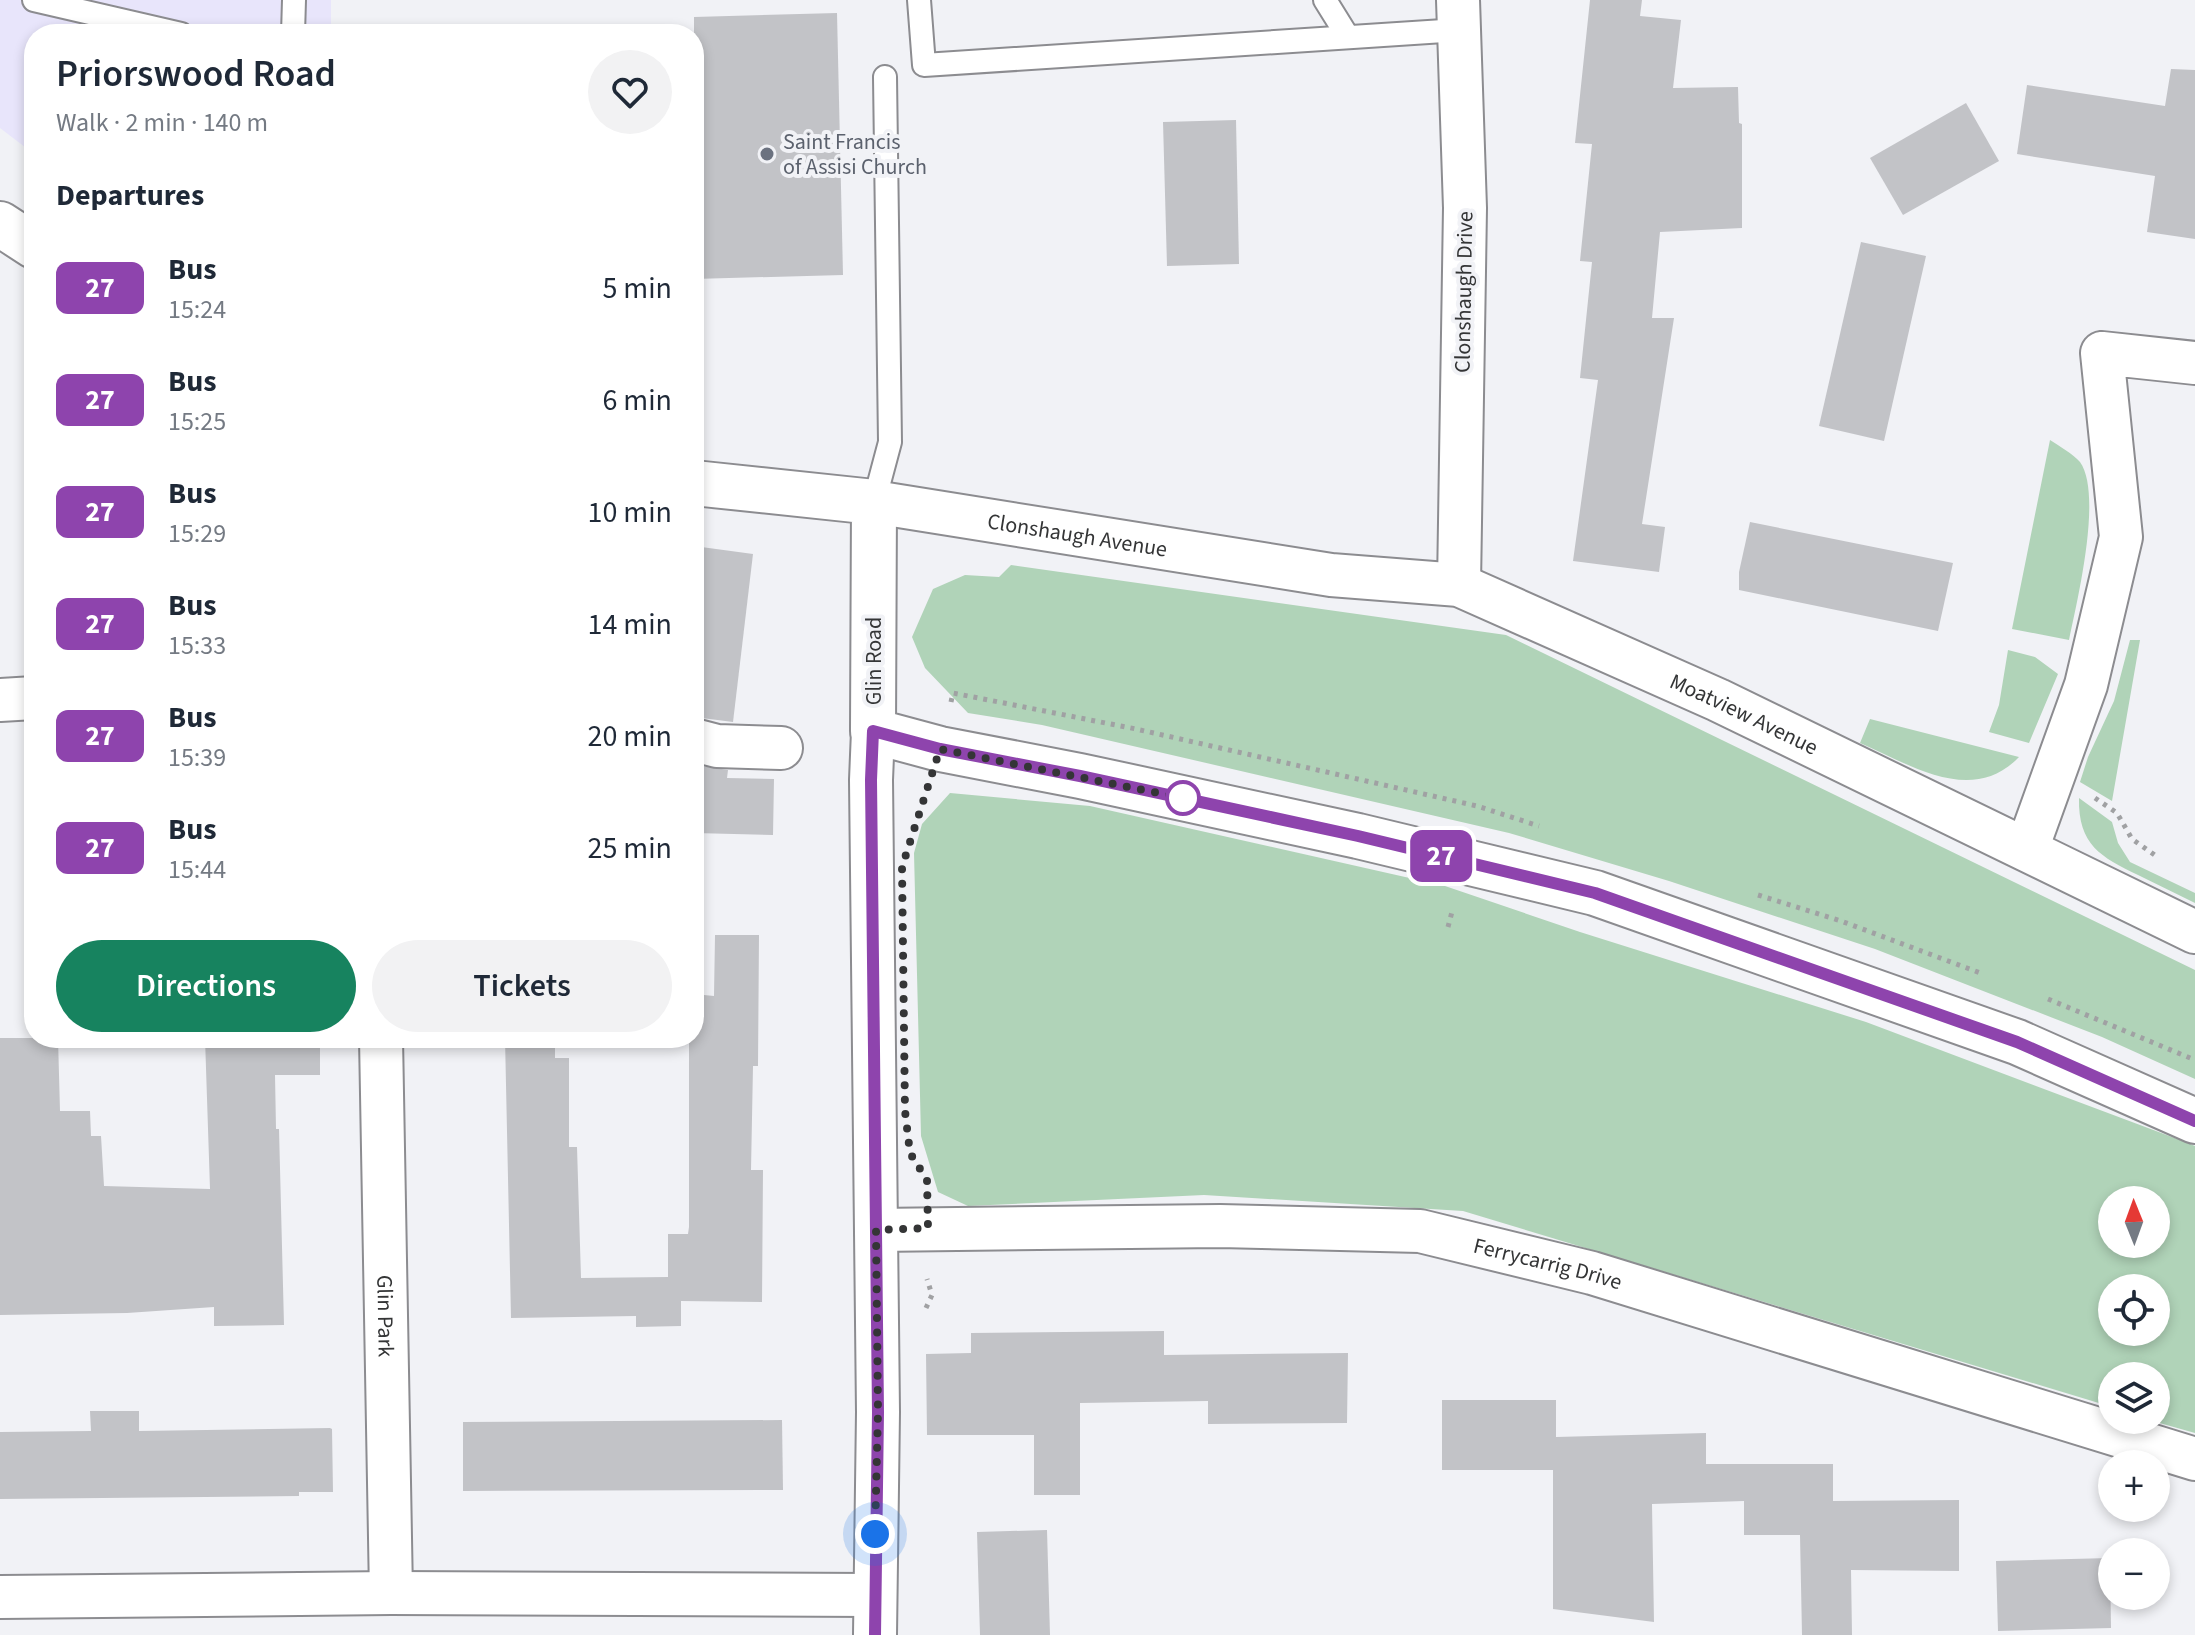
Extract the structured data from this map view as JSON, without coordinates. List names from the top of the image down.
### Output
{
  "streets": {
    "street": [
      "Clonshaugh Drive",
      "Clonshaugh Avenue",
      "Glin Road",
      "Moatview Avenue",
      "Ferrycarrig Drive",
      "Glin Park"
    ]
  },
  "crossings": [
    ["Clonshaugh Drive", "Clonshaugh Avenue"],
    ["Clonshaugh Drive", "Moatview Avenue"],
    ["Clonshaugh Avenue", "Glin Road"],
    ["Clonshaugh Avenue", "Moatview Avenue"],
    ["Glin Road", "Ferrycarrig Drive"]
  ],
  "places": ["Saint Francis of Assisi Church"],
  "lines": ["bus line 27"],
  "north": "top",
  "page": {
    "on_map": "27",
    "heading": [
      ["Priorswood Road", "Walk · 2 min · 140 m"],
      "Departures"
    ],
    "list": [
      {
        "mark": "27",
        "name": "Bus",
        "note": "15:24",
        "value": "5 min"
      },
      {
        "mark": "27",
        "name": "Bus",
        "note": "15:25",
        "value": "6 min"
      },
      {
        "mark": "27",
        "name": "Bus",
        "note": "15:29",
        "value": "10 min"
      },
      {
        "mark": "27",
        "name": "Bus",
        "note": "15:33",
        "value": "14 min"
      },
      {
        "mark": "27",
        "name": "Bus",
        "note": "15:39",
        "value": "20 min"
      },
      {
        "mark": "27",
        "name": "Bus",
        "note": "15:44",
        "value": "25 min"
      }
    ],
    "buttons": ["Directions", "Tickets"],
    "map_buttons": ["+", "−"]
  }
}
